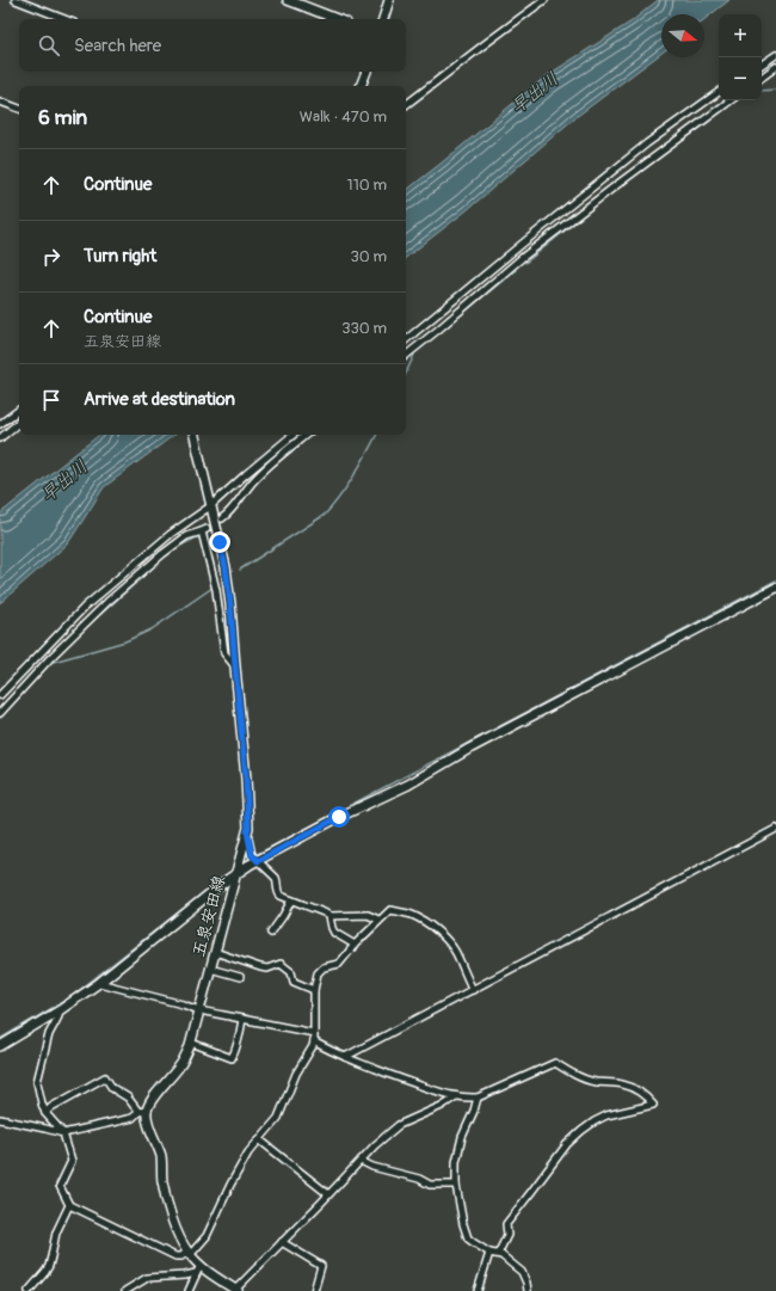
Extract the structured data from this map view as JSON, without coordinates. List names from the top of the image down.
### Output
{
  "streets": {
    "street": ["五泉安田線"]
  },
  "water": ["早出川"],
  "north": "right",
  "page": {
    "map_buttons": ["+", "−"],
    "search": "Search here",
    "heading": ["6 min", "Walk · 470 m"],
    "list": [
      ["Continue", "110 m"],
      ["Turn right", "30 m"],
      ["Continue", "五泉安田線", "330 m"],
      "Arrive at destination"
    ]
  }
}
